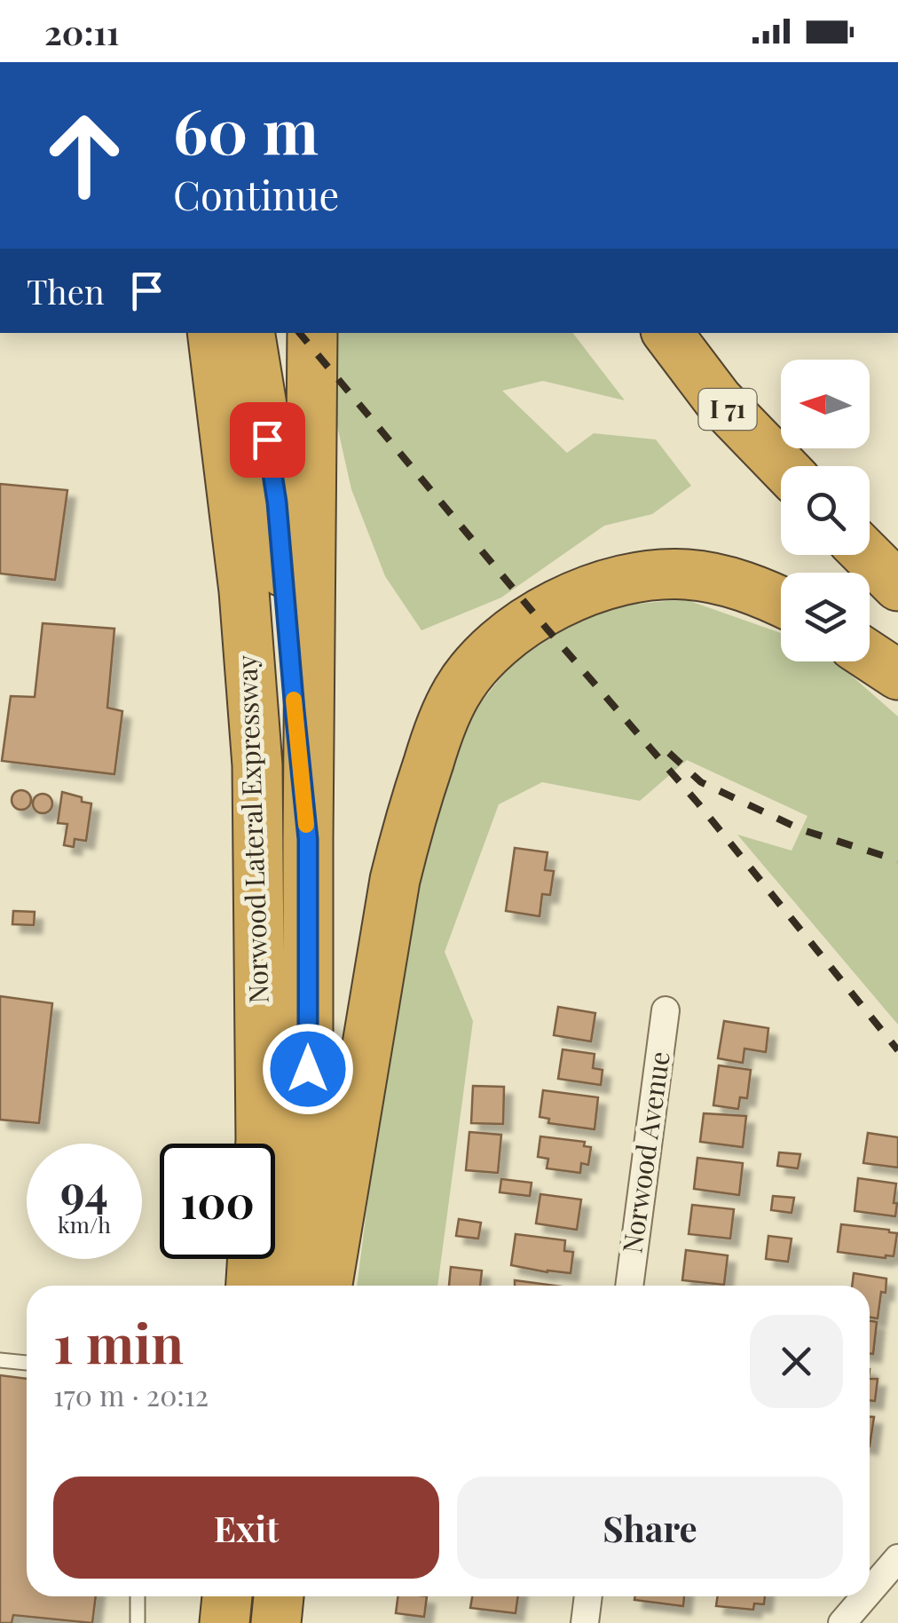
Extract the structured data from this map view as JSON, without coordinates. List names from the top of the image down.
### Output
{
  "streets": {
    "highway": ["I 71", "Norwood Lateral Expressway"],
    "street": ["Norwood Avenue"]
  },
  "north": "left",
  "page": {
    "status": "20:11",
    "turn": ["60 m", "Continue"],
    "then": "Then",
    "speed": "94 km/h",
    "limit": "100",
    "heading": ["1 min", "170 m · 20:12"],
    "buttons": ["Exit", "Share"]
  }
}
